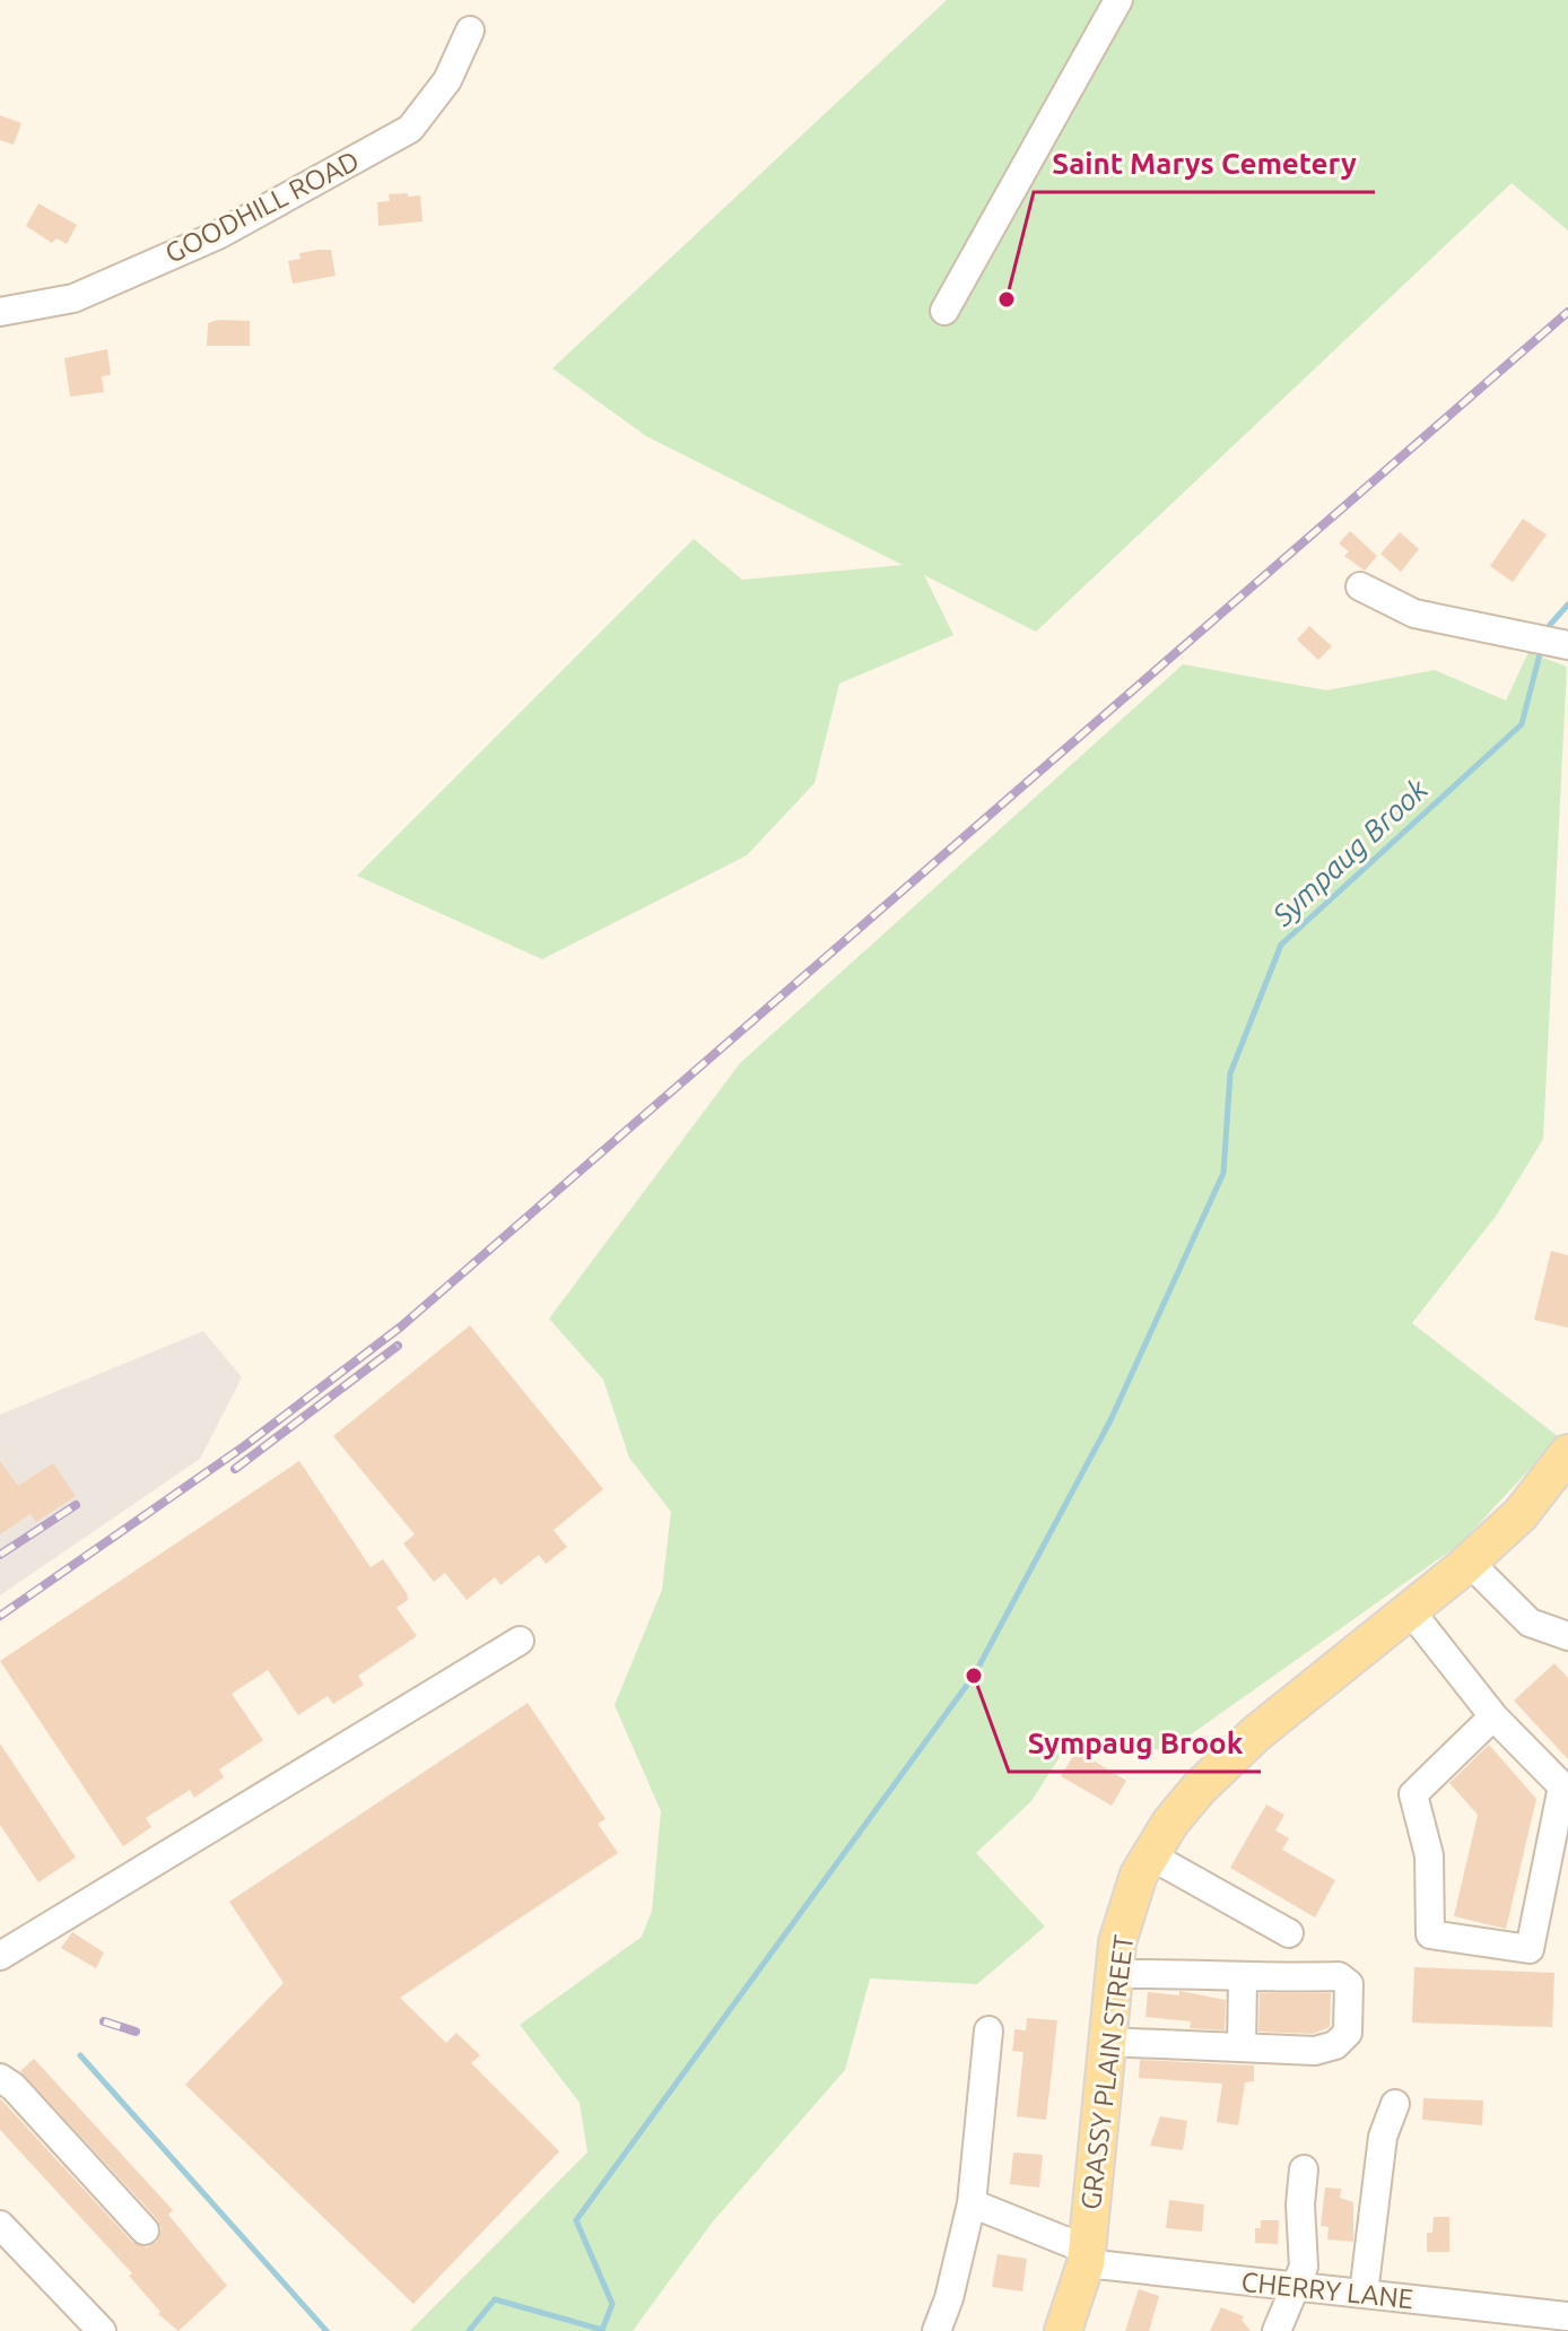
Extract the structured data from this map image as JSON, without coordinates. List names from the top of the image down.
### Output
{
  "streets": {
    "main road": ["GRASSY PLAIN STREET"],
    "street": ["GOODHILL ROAD", "CHERRY LANE"]
  },
  "crossings": [
    ["GRASSY PLAIN STREET", "CHERRY LANE"]
  ],
  "water": ["Sympaug Brook"],
  "places": ["Saint Marys Cemetery", "Sympaug Brook"]
}
